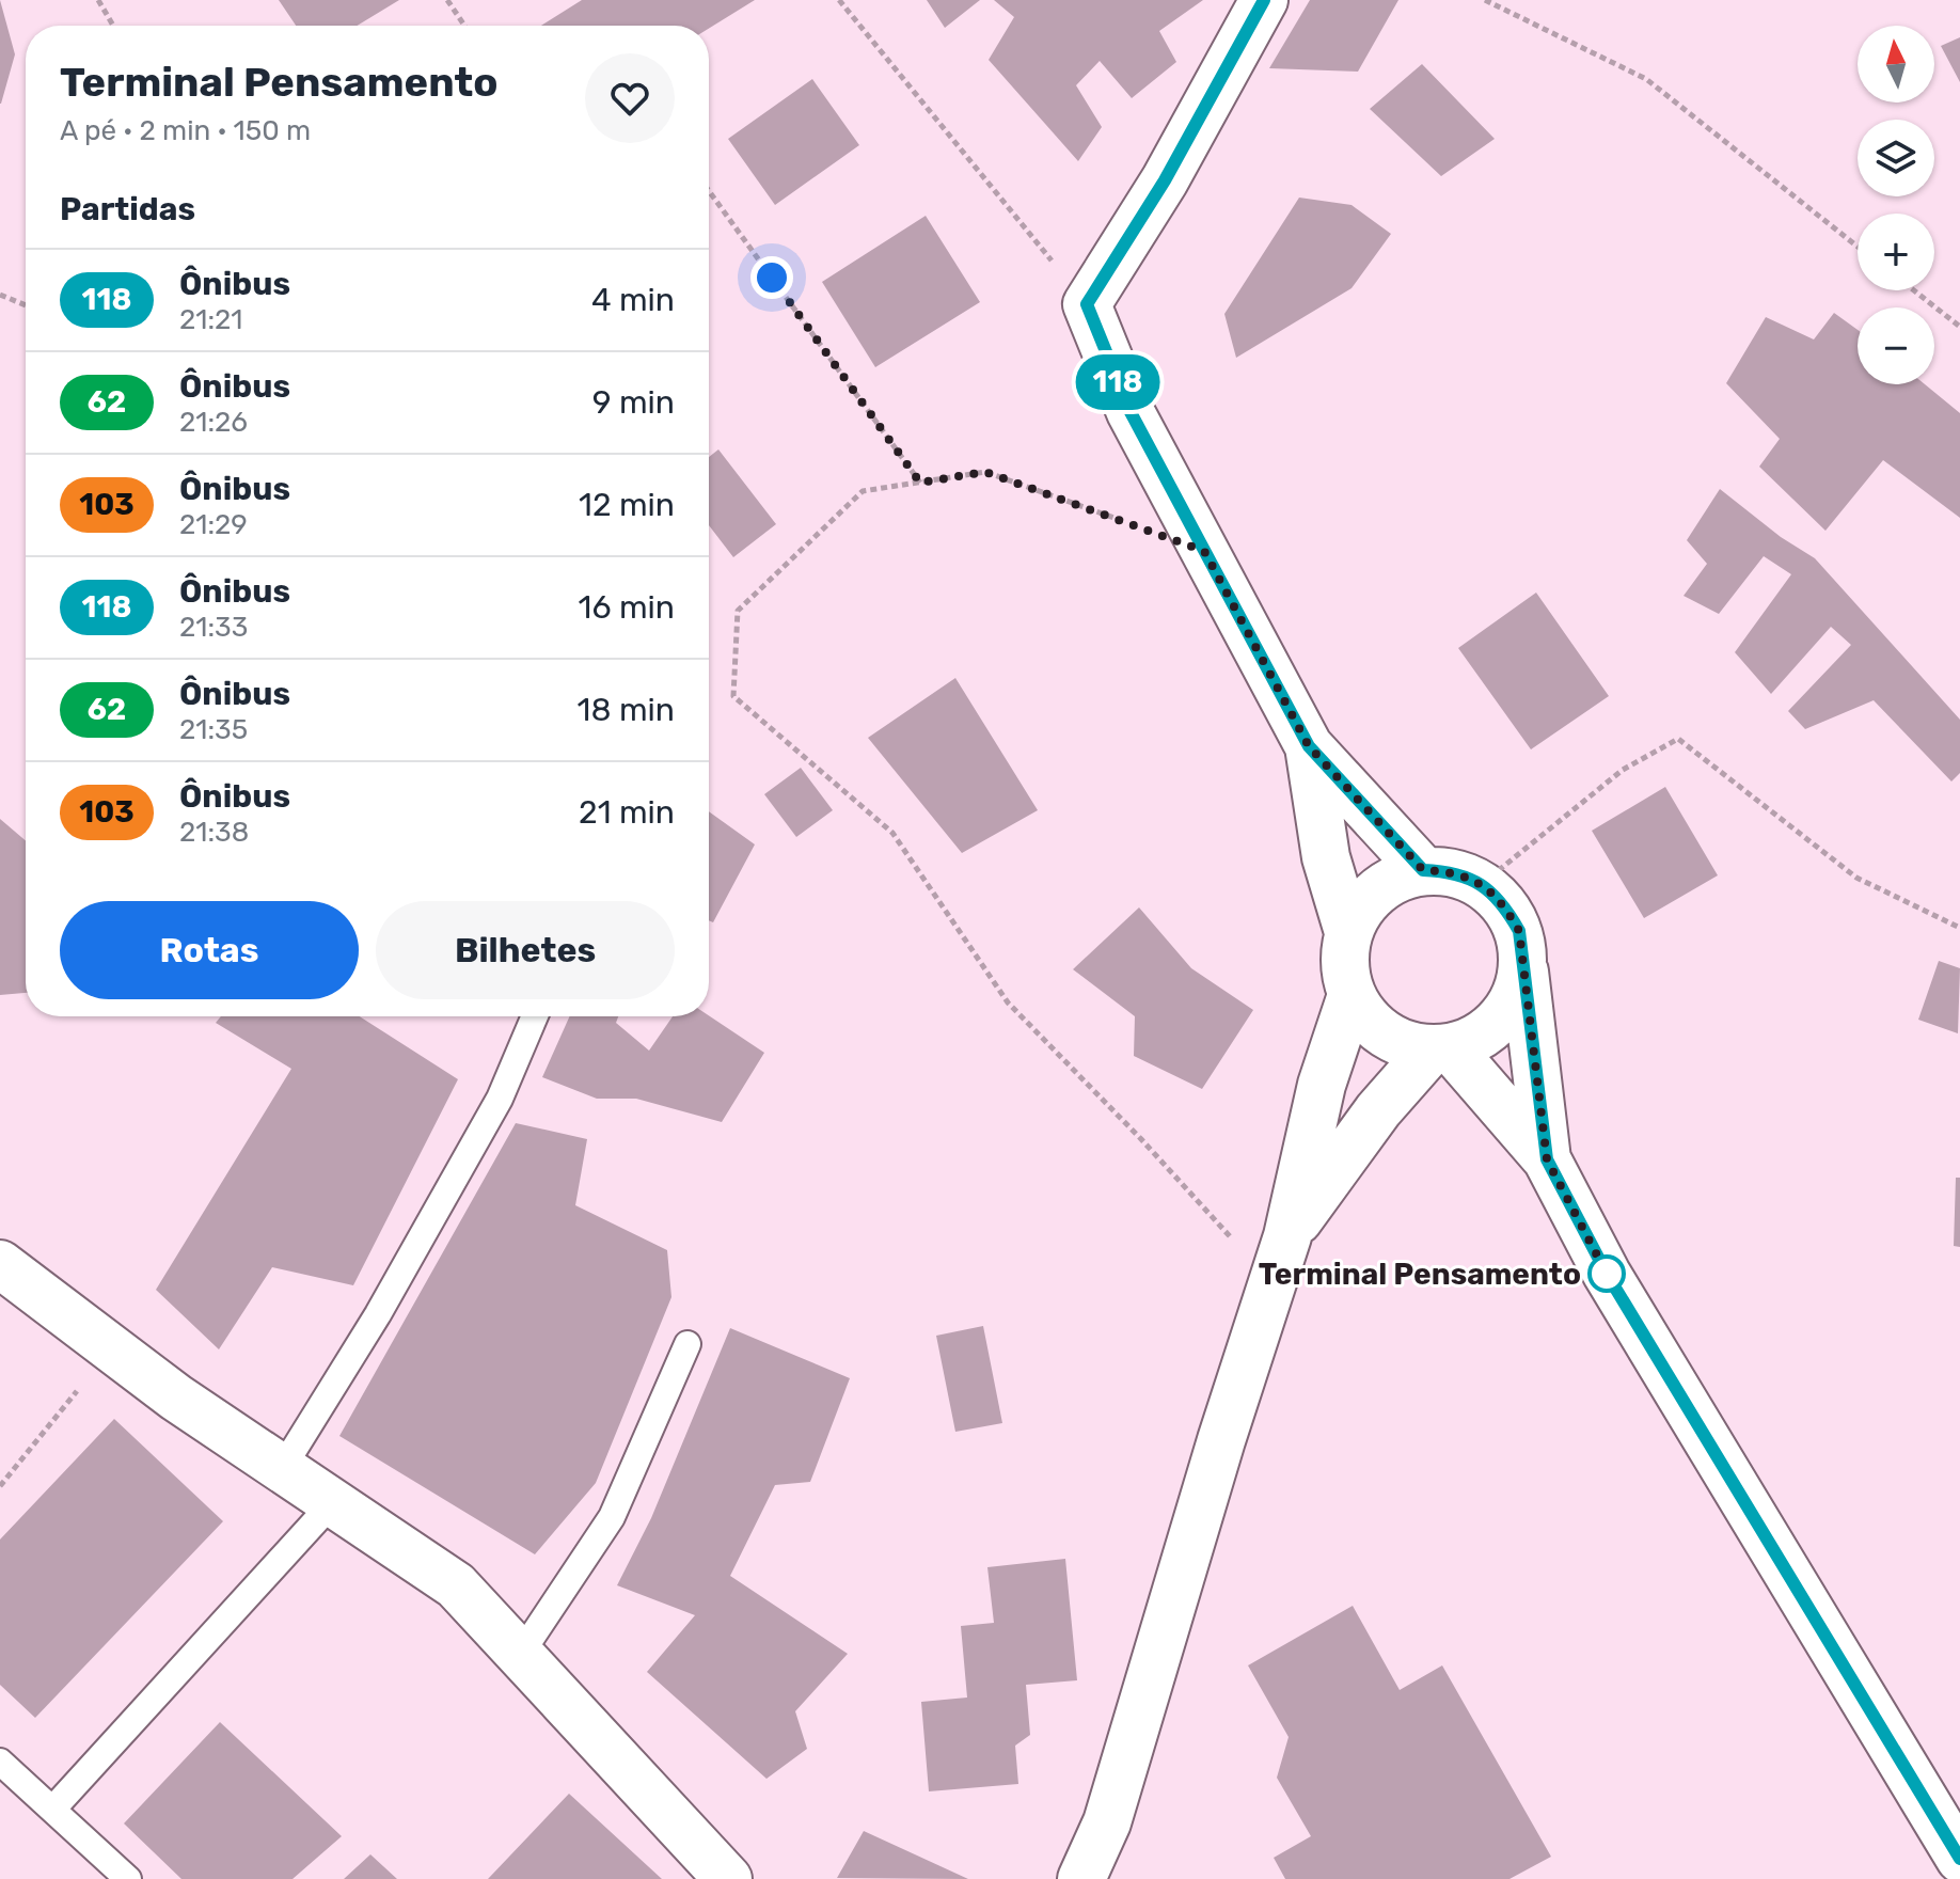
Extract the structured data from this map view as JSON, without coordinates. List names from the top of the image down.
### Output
{
  "places": ["Terminal Pensamento"],
  "lines": ["bus line 118"],
  "north": "top",
  "page": {
    "on_map": "118",
    "map_buttons": ["+", "−"],
    "heading": [
      ["Terminal Pensamento", "A pé · 2 min · 150 m"],
      "Partidas"
    ],
    "list": [
      {
        "mark": "118",
        "name": "Ônibus",
        "note": "21:21",
        "value": "4 min"
      },
      {
        "mark": "62",
        "name": "Ônibus",
        "note": "21:26",
        "value": "9 min"
      },
      {
        "mark": "103",
        "name": "Ônibus",
        "note": "21:29",
        "value": "12 min"
      },
      {
        "mark": "118",
        "name": "Ônibus",
        "note": "21:33",
        "value": "16 min"
      },
      {
        "mark": "62",
        "name": "Ônibus",
        "note": "21:35",
        "value": "18 min"
      },
      {
        "mark": "103",
        "name": "Ônibus",
        "note": "21:38",
        "value": "21 min"
      }
    ],
    "buttons": ["Rotas", "Bilhetes"]
  }
}
